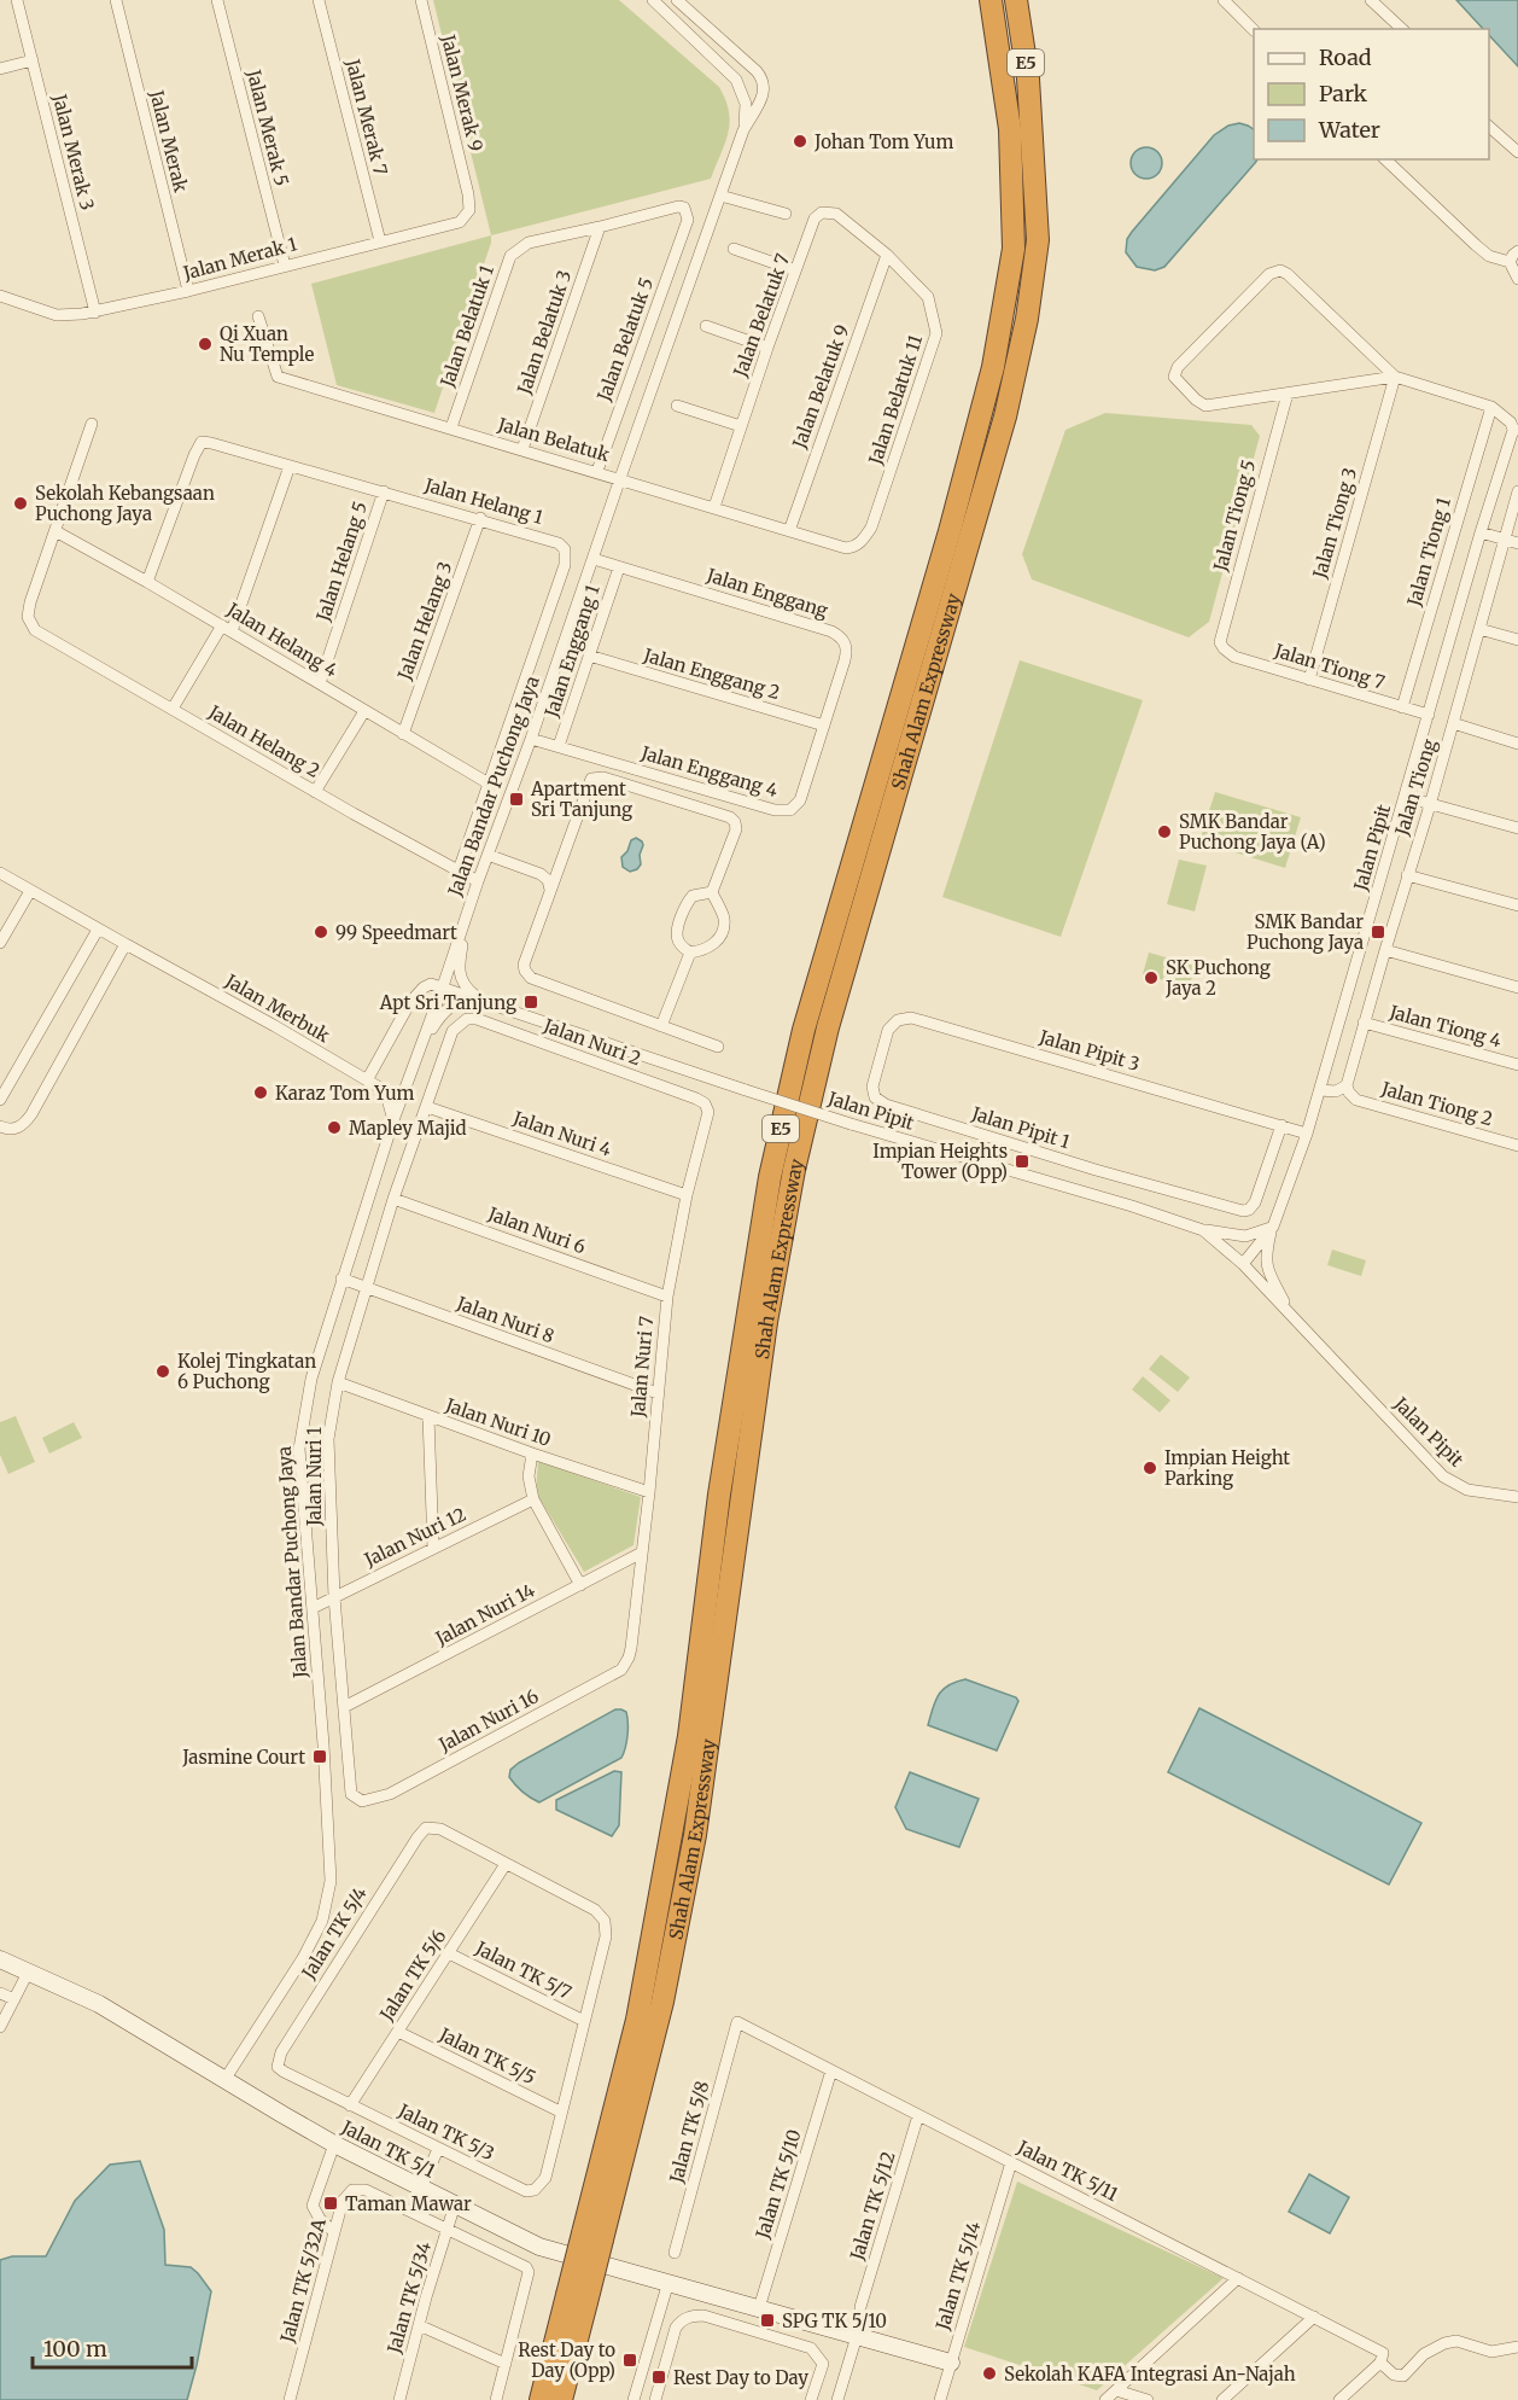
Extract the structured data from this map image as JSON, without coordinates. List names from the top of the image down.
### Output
{
  "streets": {
    "highway": ["E5", "Shah Alam Expressway"],
    "street": [
      "Jalan Merak 9",
      "Jalan Merak 7",
      "Jalan Merak 5",
      "Jalan Merak",
      "Jalan Merak 3",
      "Jalan Merak 1",
      "Jalan Belatuk 7",
      "Jalan Belatuk 1",
      "Jalan Belatuk 3",
      "Jalan Belatuk 5",
      "Jalan Belatuk 9",
      "Jalan Belatuk 11",
      "Jalan Belatuk",
      "Jalan Helang 1",
      "Jalan Tiong 5",
      "Jalan Tiong 3",
      "Jalan Tiong 1",
      "Jalan Helang 5",
      "Jalan Enggang",
      "Jalan Helang 3",
      "Jalan Helang 4",
      "Jalan Enggang 1",
      "Jalan Tiong 7",
      "Jalan Enggang 2",
      "Jalan Helang 2",
      "Jalan Enggang 4",
      "Jalan Bandar Puchong Jaya",
      "Jalan Tiong",
      "Jalan Pipit",
      "Jalan Merbuk",
      "Jalan Tiong 4",
      "Jalan Nuri 2",
      "Jalan Pipit 3",
      "Jalan Tiong 2",
      "Jalan Pipit 1",
      "Jalan Nuri 4",
      "Jalan Nuri 6",
      "Jalan Nuri 8",
      "Jalan Nuri 7",
      "Jalan Nuri 10",
      "Jalan Nuri 1",
      "Jalan Nuri 12",
      "Jalan Nuri 14",
      "Jalan Nuri 16",
      "Jalan TK 5/4",
      "Jalan TK 5/7",
      "Jalan TK 5/6",
      "Jalan TK 5/5",
      "Jalan TK 5/3",
      "Jalan TK 5/8",
      "Jalan TK 5/1",
      "Jalan TK 5/11",
      "Jalan TK 5/10",
      "Jalan TK 5/12",
      "Jalan TK 5/14",
      "Jalan TK 5/32A",
      "Jalan TK 5/34"
    ]
  },
  "crossings": [
    ["Jalan Merak 9", "Jalan Merak 1"],
    ["Jalan Merak 7", "Jalan Merak 1"],
    ["Jalan Merak 5", "Jalan Merak 1"],
    ["Jalan Merak", "Jalan Merak 1"],
    ["Jalan Merak 3", "Jalan Merak 1"],
    ["Jalan Belatuk 7", "Jalan Belatuk 9"],
    ["Jalan Belatuk 7", "Jalan Belatuk 11"],
    ["Jalan Belatuk 7", "Jalan Belatuk"],
    ["Jalan Belatuk 1", "Jalan Belatuk 3"],
    ["Jalan Belatuk 1", "Jalan Belatuk 5"],
    ["Jalan Belatuk 1", "Jalan Belatuk"],
    ["Jalan Belatuk 3", "Jalan Belatuk"],
    ["Jalan Belatuk 5", "Jalan Belatuk"],
    ["Jalan Belatuk 9", "Jalan Belatuk 11"],
    ["Jalan Belatuk 9", "Jalan Belatuk"],
    ["Jalan Belatuk 11", "Jalan Belatuk"],
    ["Jalan Belatuk", "Jalan Bandar Puchong Jaya"],
    ["Jalan Helang 1", "Jalan Helang 5"],
    ["Jalan Helang 1", "Jalan Helang 3"],
    ["Jalan Helang 1", "Jalan Helang 4"],
    ["Jalan Helang 1", "Jalan Helang 2"],
    ["Jalan Tiong 5", "Jalan Tiong 7"],
    ["Jalan Tiong 5", "Jalan Pipit"],
    ["Jalan Tiong 3", "Jalan Tiong 7"],
    ["Jalan Tiong 3", "Jalan Pipit"],
    ["Jalan Tiong 1", "Jalan Tiong 7"],
    ["Jalan Tiong 1", "Jalan Pipit"],
    ["Jalan Helang 5", "Jalan Helang 4"],
    ["Jalan Enggang", "Jalan Enggang 1"],
    ["Jalan Enggang", "Jalan Enggang 2"],
    ["Jalan Enggang", "Jalan Enggang 4"],
    ["Jalan Enggang", "Jalan Bandar Puchong Jaya"],
    ["Jalan Helang 3", "Jalan Helang 4"],
    ["Jalan Helang 4", "Jalan Helang 2"],
    ["Jalan Enggang 1", "Jalan Enggang 2"],
    ["Jalan Enggang 1", "Jalan Enggang 4"],
    ["Jalan Tiong 7", "Jalan Pipit"],
    ["Jalan Enggang 2", "Jalan Enggang 4"],
    ["Jalan Helang 2", "Jalan Bandar Puchong Jaya"],
    ["Jalan Enggang 4", "Jalan Bandar Puchong Jaya"],
    ["Jalan Bandar Puchong Jaya", "Jalan Pipit"],
    ["Jalan Bandar Puchong Jaya", "Jalan Merbuk"],
    ["Jalan Bandar Puchong Jaya", "Jalan Nuri 8"],
    ["Jalan Bandar Puchong Jaya", "Jalan Nuri 12"],
    ["Jalan Bandar Puchong Jaya", "Jalan TK 5/1"],
    ["Jalan Tiong", "Jalan Tiong 4"],
    ["Jalan Tiong", "Jalan Tiong 2"],
    ["Jalan Pipit", "Jalan Pipit 3"],
    ["Jalan Nuri 2", "Jalan Nuri 7"],
    ["Jalan Nuri 2", "Jalan Nuri 1"],
    ["Jalan Pipit 3", "Jalan Pipit 1"],
    ["Jalan Nuri 4", "Jalan Nuri 7"],
    ["Jalan Nuri 4", "Jalan Nuri 1"],
    ["Jalan Nuri 6", "Jalan Nuri 7"],
    ["Jalan Nuri 6", "Jalan Nuri 1"],
    ["Jalan Nuri 8", "Jalan Nuri 7"],
    ["Jalan Nuri 8", "Jalan Nuri 1"],
    ["Jalan Nuri 7", "Jalan Nuri 10"],
    ["Jalan Nuri 7", "Jalan Nuri 14"],
    ["Jalan Nuri 7", "Jalan Nuri 16"],
    ["Jalan Nuri 10", "Jalan Nuri 1"],
    ["Jalan Nuri 1", "Jalan Nuri 12"],
    ["Jalan Nuri 1", "Jalan Nuri 14"],
    ["Jalan Nuri 1", "Jalan Nuri 16"],
    ["Jalan TK 5/4", "Jalan TK 5/6"],
    ["Jalan TK 5/4", "Jalan TK 5/3"],
    ["Jalan TK 5/7", "Jalan TK 5/6"],
    ["Jalan TK 5/6", "Jalan TK 5/5"],
    ["Jalan TK 5/6", "Jalan TK 5/3"],
    ["Jalan TK 5/5", "Jalan TK 5/3"],
    ["Jalan TK 5/8", "Jalan TK 5/11"],
    ["Jalan TK 5/1", "Jalan TK 5/10"],
    ["Jalan TK 5/1", "Jalan TK 5/14"],
    ["Jalan TK 5/1", "Jalan TK 5/34"],
    ["Jalan TK 5/11", "Jalan TK 5/10"],
    ["Jalan TK 5/11", "Jalan TK 5/12"],
    ["Jalan TK 5/11", "Jalan TK 5/14"],
    ["Jalan TK 5/32A", "Jalan TK 5/34"]
  ],
  "places": {
    "other": [
      "Johan Tom Yum",
      "Qi Xuan Nu Temple",
      "Sekolah Kebangsaan Puchong Jaya",
      "SMK Bandar Puchong Jaya (A)",
      "99 Speedmart",
      "SK Puchong Jaya 2",
      "Karaz Tom Yum",
      "Mapley Majid",
      "Kolej Tingkatan 6 Puchong",
      "Impian Height Parking",
      "Sekolah KAFA Integrasi An-Najah"
    ],
    "transit": [
      "Apartment Sri Tanjung",
      "SMK Bandar Puchong Jaya",
      "Apt Sri Tanjung",
      "Impian Heights Tower (Opp)",
      "Jasmine Court",
      "Taman Mawar",
      "SPG TK 5/10",
      "Rest Day to Day (Opp)",
      "Rest Day to Day"
    ]
  },
  "legend": ["Road", "Park", "Water"],
  "scale_bar": "100 m"
}
